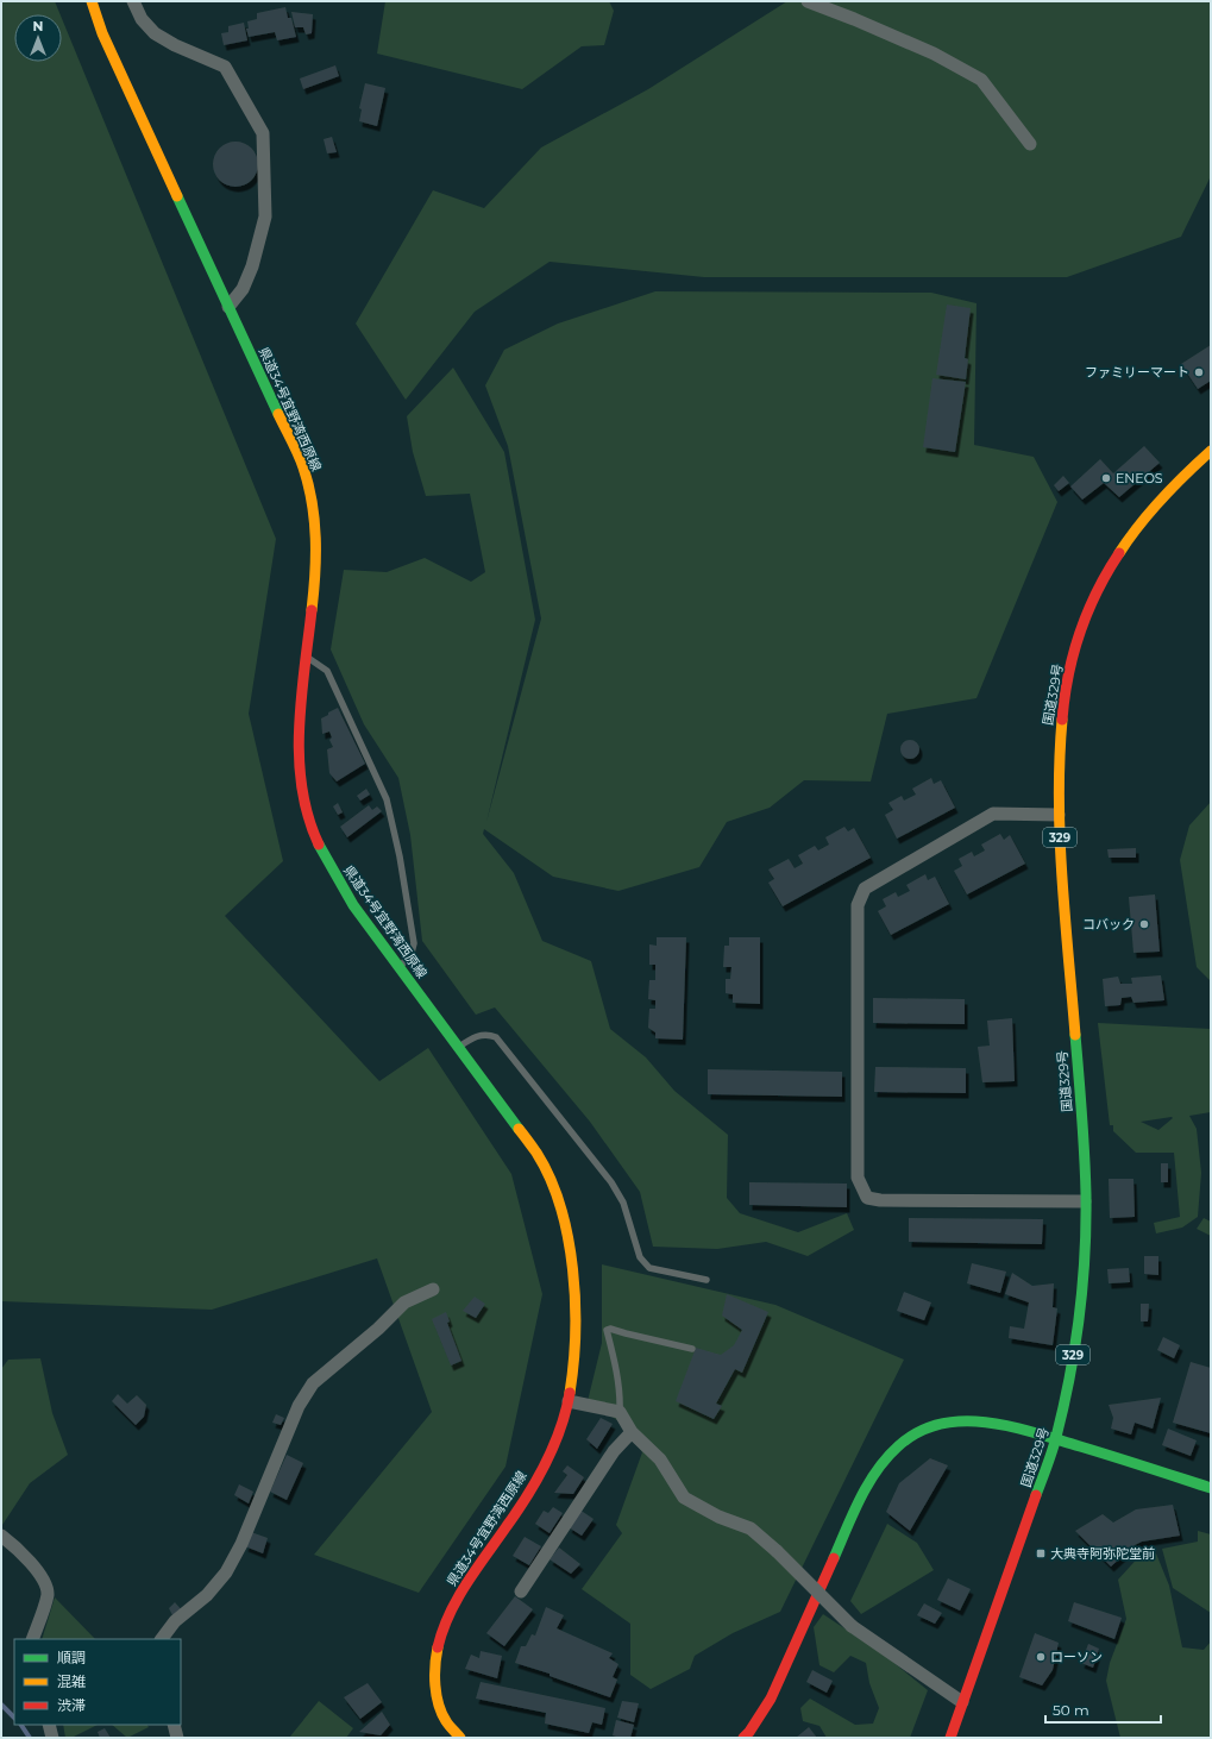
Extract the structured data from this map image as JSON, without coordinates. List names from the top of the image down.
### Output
{
  "streets": {
    "main road": ["県道34号宜野湾西原線", "国道329号", "329"]
  },
  "places": {
    "other": [
      "ファミリーマート",
      "ENEOS",
      "コバック",
      "ローソン"
    ],
    "transit": ["大典寺阿弥陀堂前"]
  },
  "legend": ["順調", "混雑", "渋滞"],
  "scale_bar": "50 m",
  "north": "top"
}
